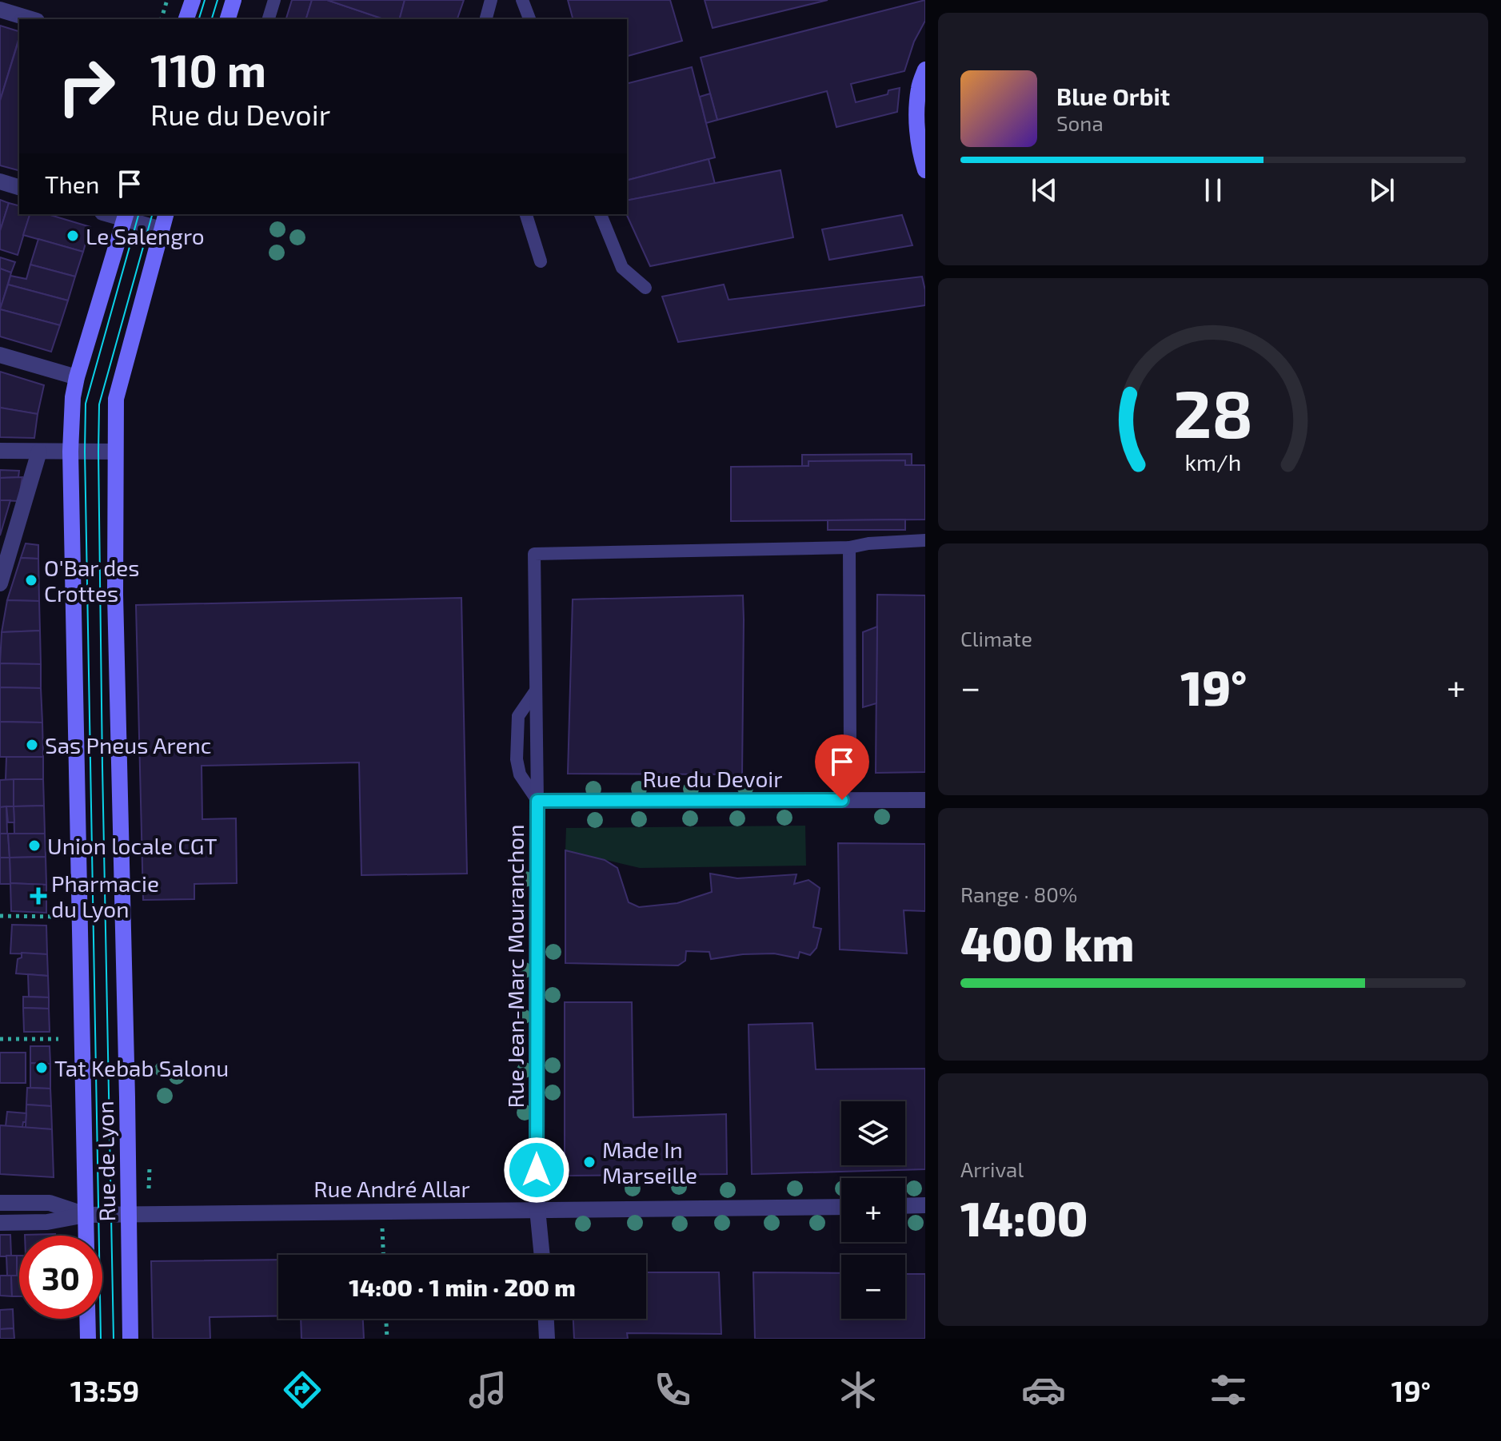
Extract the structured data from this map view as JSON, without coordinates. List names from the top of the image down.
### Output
{
  "streets": {
    "street": [
      "Rue du Devoir",
      "Rue Jean-Marc Mouranchon",
      "Rue de Lyon",
      "Rue André Allar"
    ]
  },
  "crossings": [
    ["Rue du Devoir", "Rue Jean-Marc Mouranchon"],
    ["Rue Jean-Marc Mouranchon", "Rue André Allar"],
    ["Rue de Lyon", "Rue André Allar"]
  ],
  "places": {
    "other": [
      "Le Salengro",
      "O'Bar des Crottes",
      "Sas Pneus Arenc",
      "Union locale CGT",
      "Tat Kebab Salonu",
      "Made In Marseille"
    ],
    "health": ["Pharmacie du Lyon"]
  },
  "page": {
    "turn": ["110 m", "Rue du Devoir"],
    "song": ["Blue Orbit", "Sona"],
    "then": "Then",
    "tile": [
      "Climate",
      ["Range · 80%", "400 km"],
      ["Arrival", "14:00"]
    ],
    "heat": ["−", "19°", "+"],
    "map_buttons": ["+", "−"],
    "limit": "30",
    "trip": "14:00 · 1 min · 200 m",
    "tabs": ["13:59", "19°"],
    "gauge": ["28", "km/h"]
  }
}
